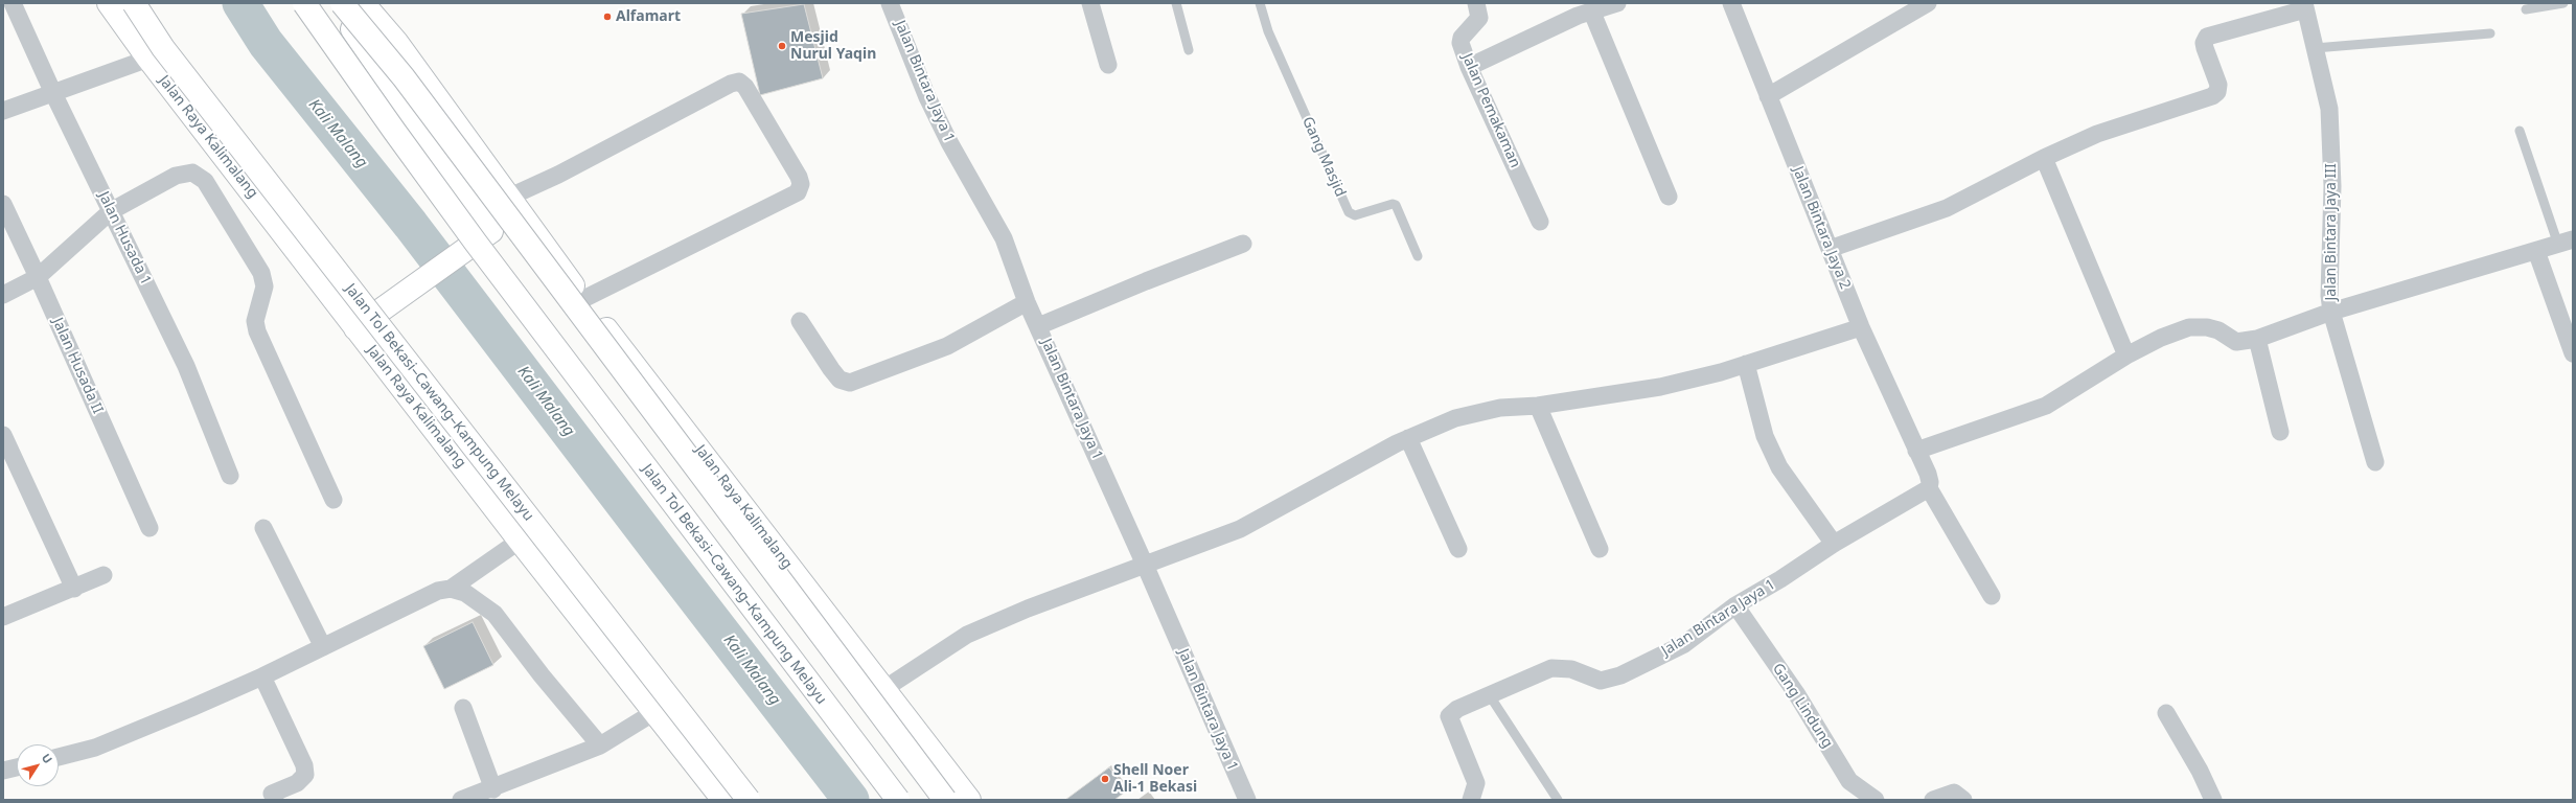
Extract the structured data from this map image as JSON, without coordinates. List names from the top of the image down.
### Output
{
  "streets": {
    "main road": ["Jalan Raya Kalimalang", "Jalan Tol Bekasi–Cawang–Kampung Melayu"],
    "street": [
      "Jalan Bintara Jaya 1",
      "Jalan Pemakaman",
      "Jalan Bintara Jaya 2",
      "Jalan Bintara Jaya III",
      "Jalan Husada 1",
      "Jalan Husada II",
      "Gang Lindung"
    ],
    "lane": ["Gang Masjid"]
  },
  "crossings": [
    ["Jalan Bintara Jaya 1", "Gang Lindung"]
  ],
  "water": ["Kali Malang"],
  "places": ["Alfamart", "Mesjid Nurul Yaqin", "Shell Noer Ali-1 Bekasi"],
  "north": "top right"
}
